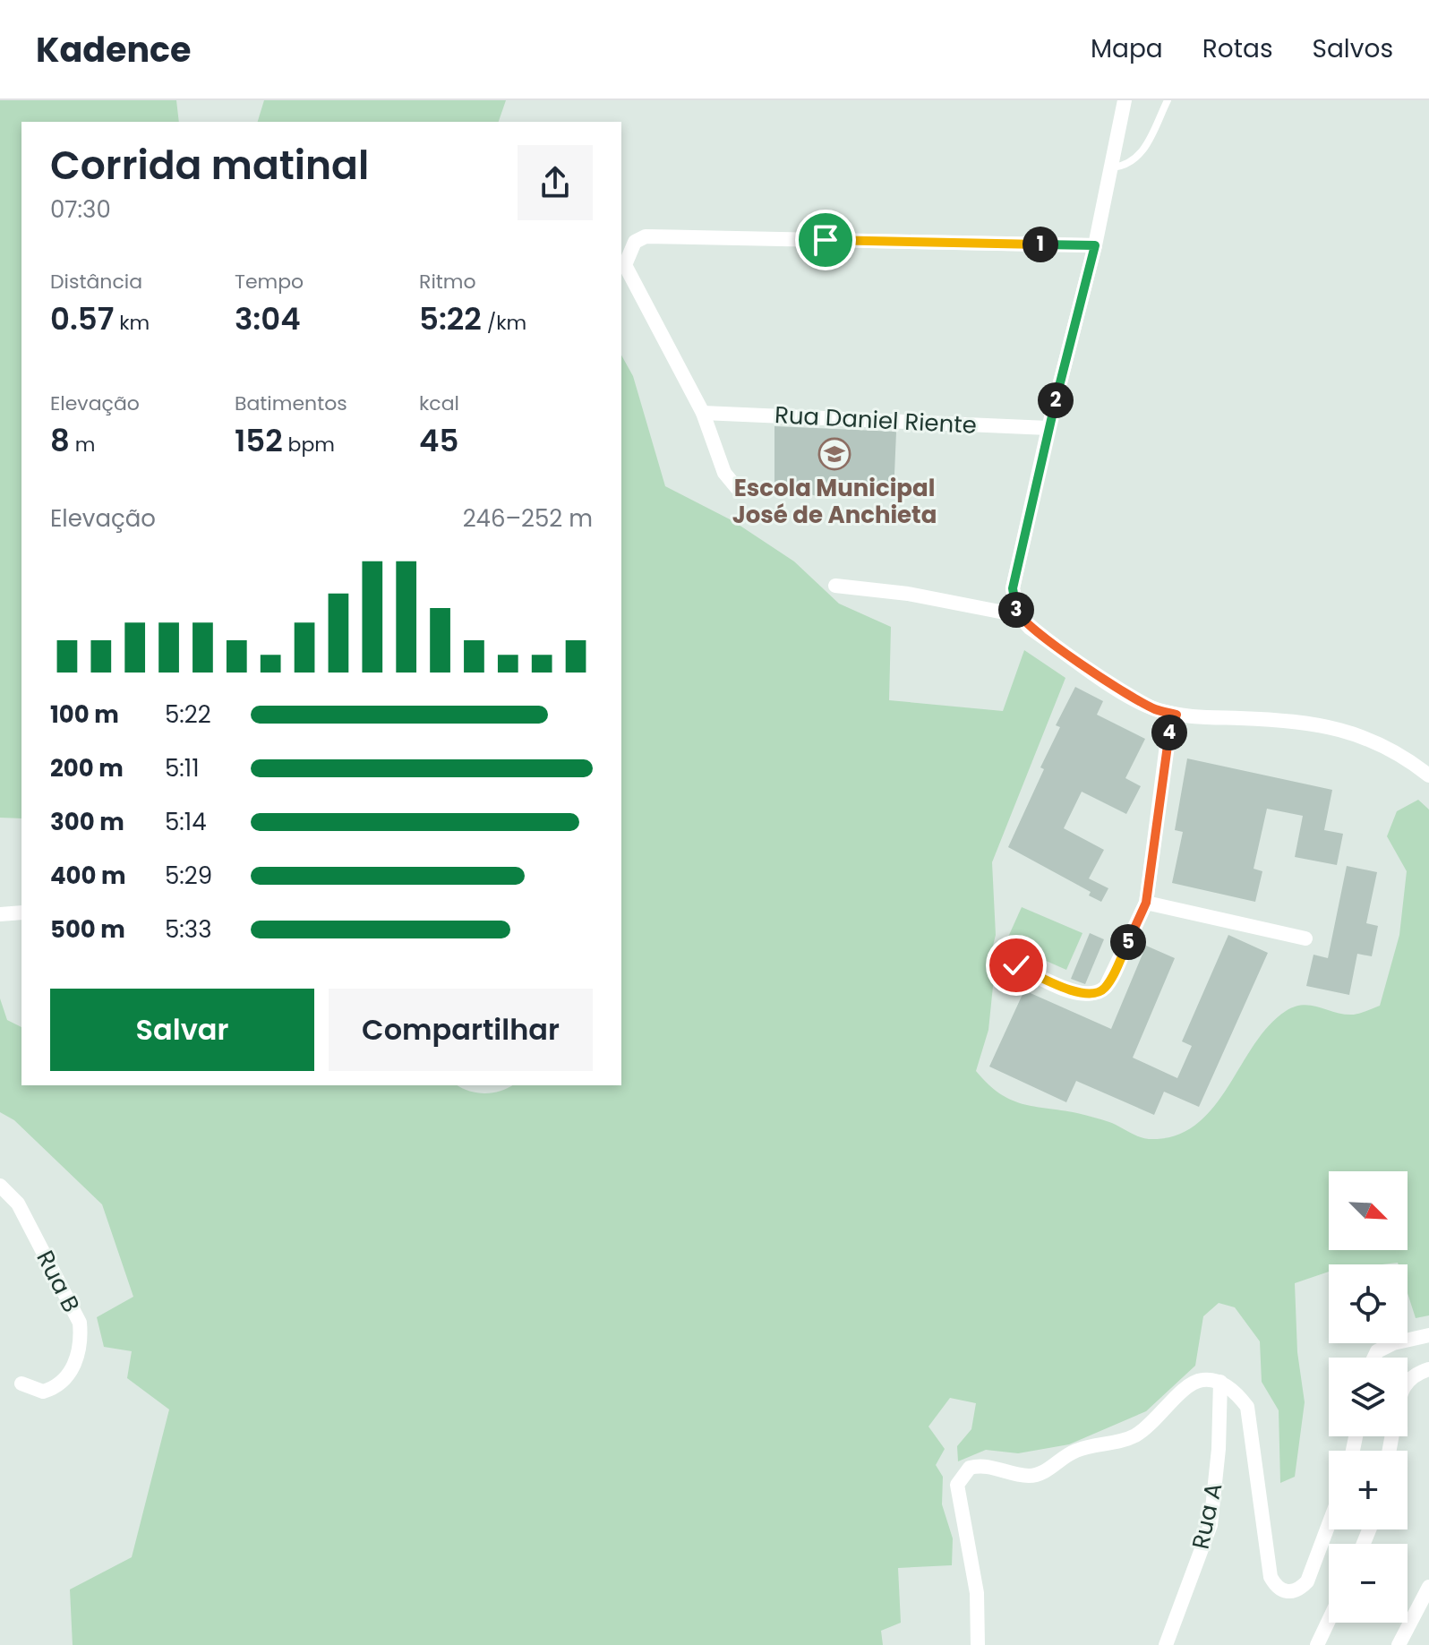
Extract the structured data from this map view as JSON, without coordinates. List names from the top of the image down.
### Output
{
  "streets": {
    "street": ["Rua Daniel Riente", "Rua B", "Rua A"]
  },
  "places": {
    "school or university": ["Escola Municipal José de Anchieta"]
  },
  "north": "bottom right",
  "page": {
    "header": "Kadence",
    "nav": ["Mapa", "Rotas", "Salvos"],
    "heading": ["Corrida matinal", "07:30"],
    "pins": [
      "1",
      "2",
      "3",
      "4",
      "5"
    ],
    "stats": [
      ["Distância", "0.57 km"],
      ["Tempo", "3:04"],
      ["Ritmo", "5:22 /km"],
      ["Elevação", "8 m"],
      ["Batimentos", "152 bpm"],
      ["kcal", "45"]
    ],
    "chart": ["Elevação", "246–252 m"],
    "list": [
      {
        "name": "100 m",
        "note": "5:22"
      },
      {
        "name": "200 m",
        "note": "5:11"
      },
      {
        "name": "300 m",
        "note": "5:14"
      },
      {
        "name": "400 m",
        "note": "5:29"
      },
      {
        "name": "500 m",
        "note": "5:33"
      }
    ],
    "buttons": ["Salvar", "Compartilhar"],
    "map_buttons": ["+", "−"]
  }
}
